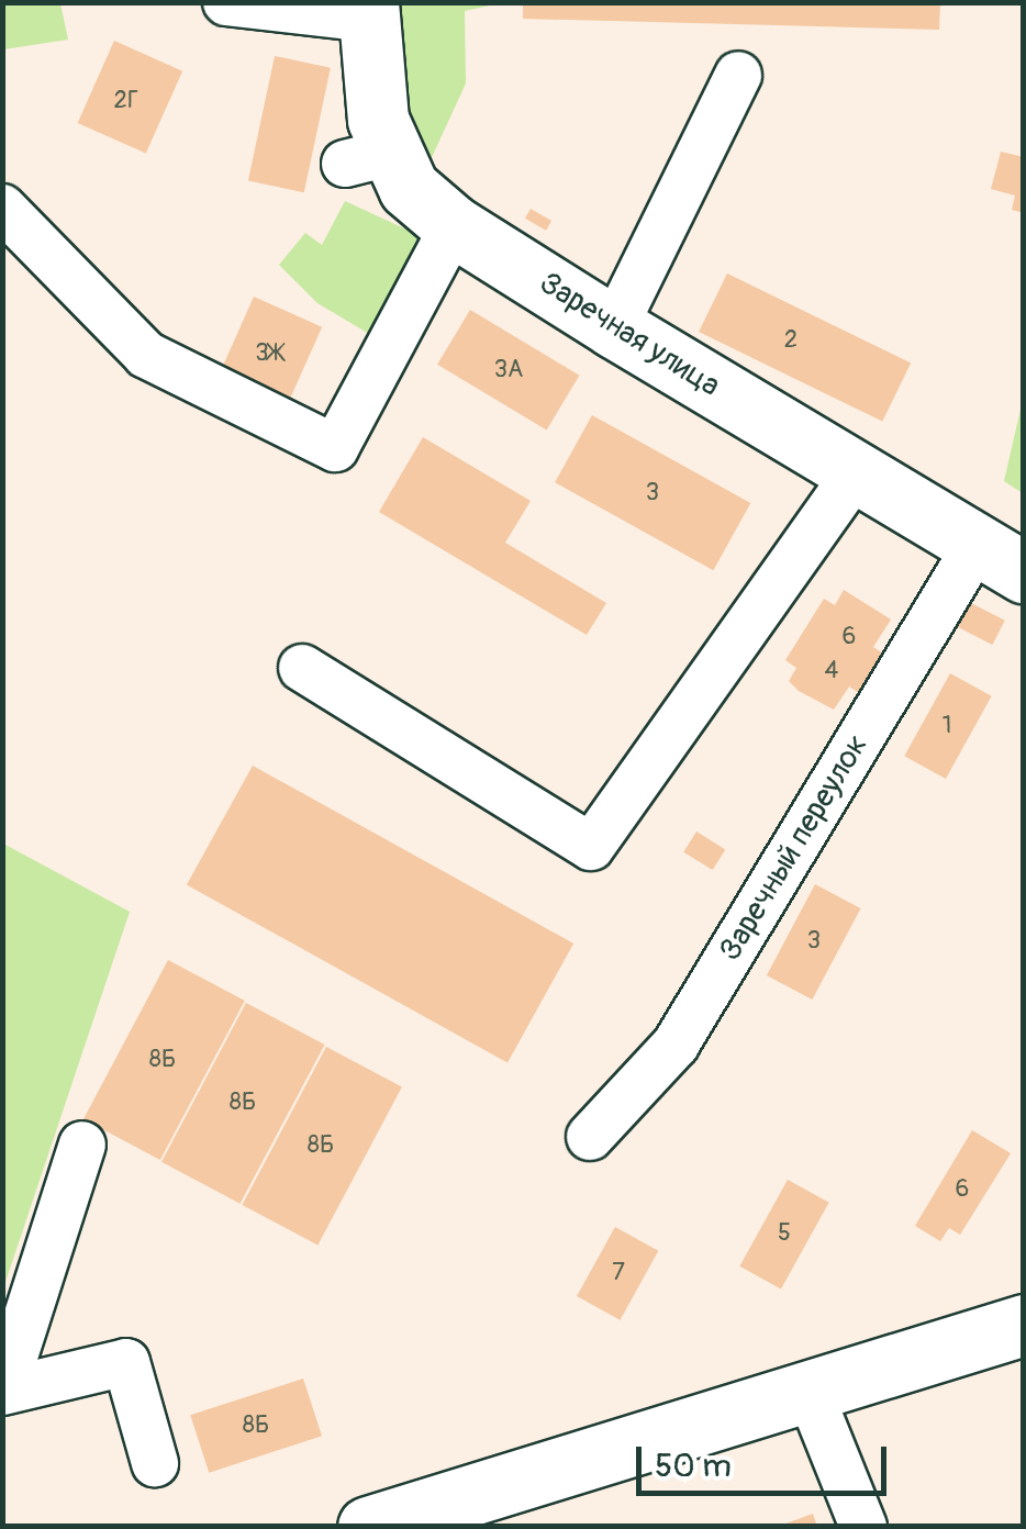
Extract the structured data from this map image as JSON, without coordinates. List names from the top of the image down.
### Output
{
  "streets": {
    "main road": ["Заречная улица"],
    "lane": ["Заречный переулок"]
  },
  "crossings": [
    ["Заречная улица", "Заречный переулок"]
  ],
  "house_numbers": [
    "2Г",
    "2",
    "3Ж",
    "3А",
    "3",
    "6",
    "4",
    "1",
    "3",
    "8Б",
    "8Б",
    "8Б",
    "6",
    "5",
    "7",
    "8Б"
  ],
  "scale_bar": "50 m"
}
